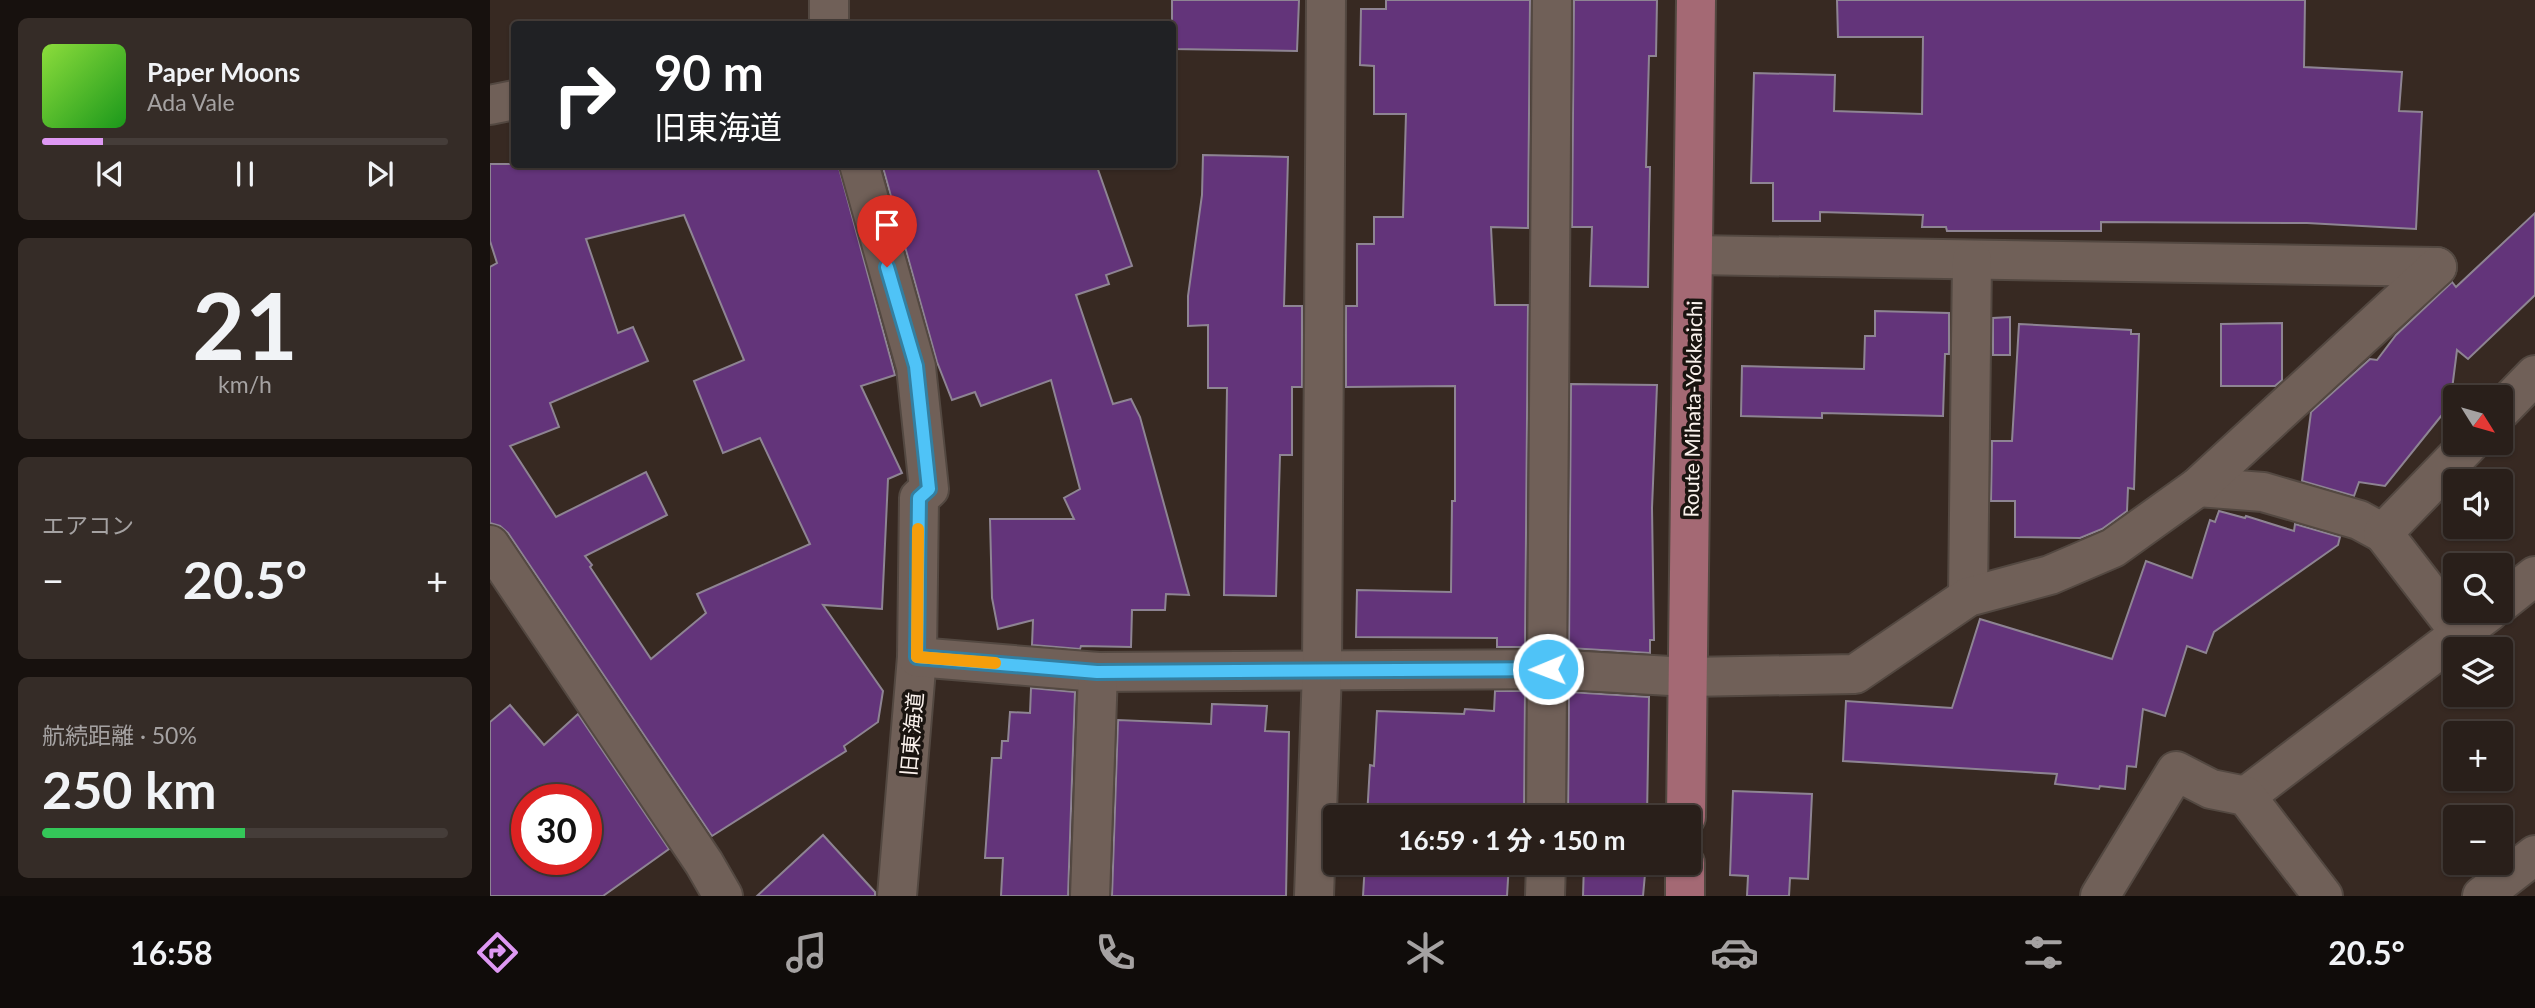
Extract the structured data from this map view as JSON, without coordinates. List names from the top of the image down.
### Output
{
  "streets": {
    "main road": ["Route Mihata-Yokkaichi"],
    "street": ["旧東海道"]
  },
  "north": "bottom right",
  "page": {
    "turn": ["90 m", "旧東海道"],
    "song": ["Paper Moons", "Ada Vale"],
    "tile": [
      ["21", "km/h"],
      "エアコン",
      ["航続距離 · 50%", "250 km"]
    ],
    "map_buttons": ["+", "−"],
    "heat": ["−", "20.5°", "+"],
    "limit": "30",
    "trip": "16:59 · 1 分 · 150 m",
    "tabs": ["16:58", "20.5°"]
  }
}
